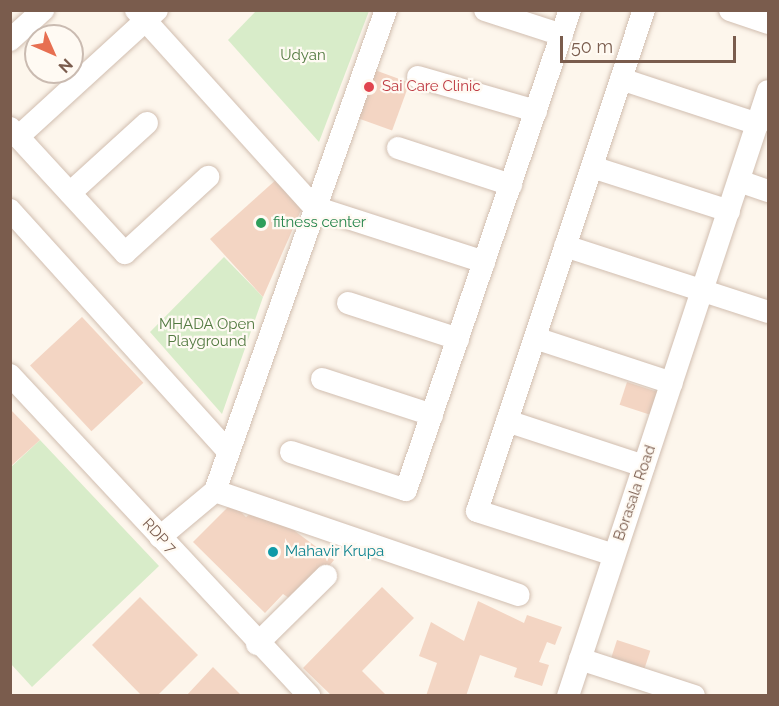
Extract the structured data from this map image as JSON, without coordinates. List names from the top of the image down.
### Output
{
  "streets": {
    "street": ["Borasala Road", "RDP 7"]
  },
  "parks": ["Udyan", "MHADA Open Playground"],
  "places": ["Sai Care Clinic", "fitness center", "Mahavir Krupa"],
  "scale_bar": "50 m",
  "north": "bottom right"
}
